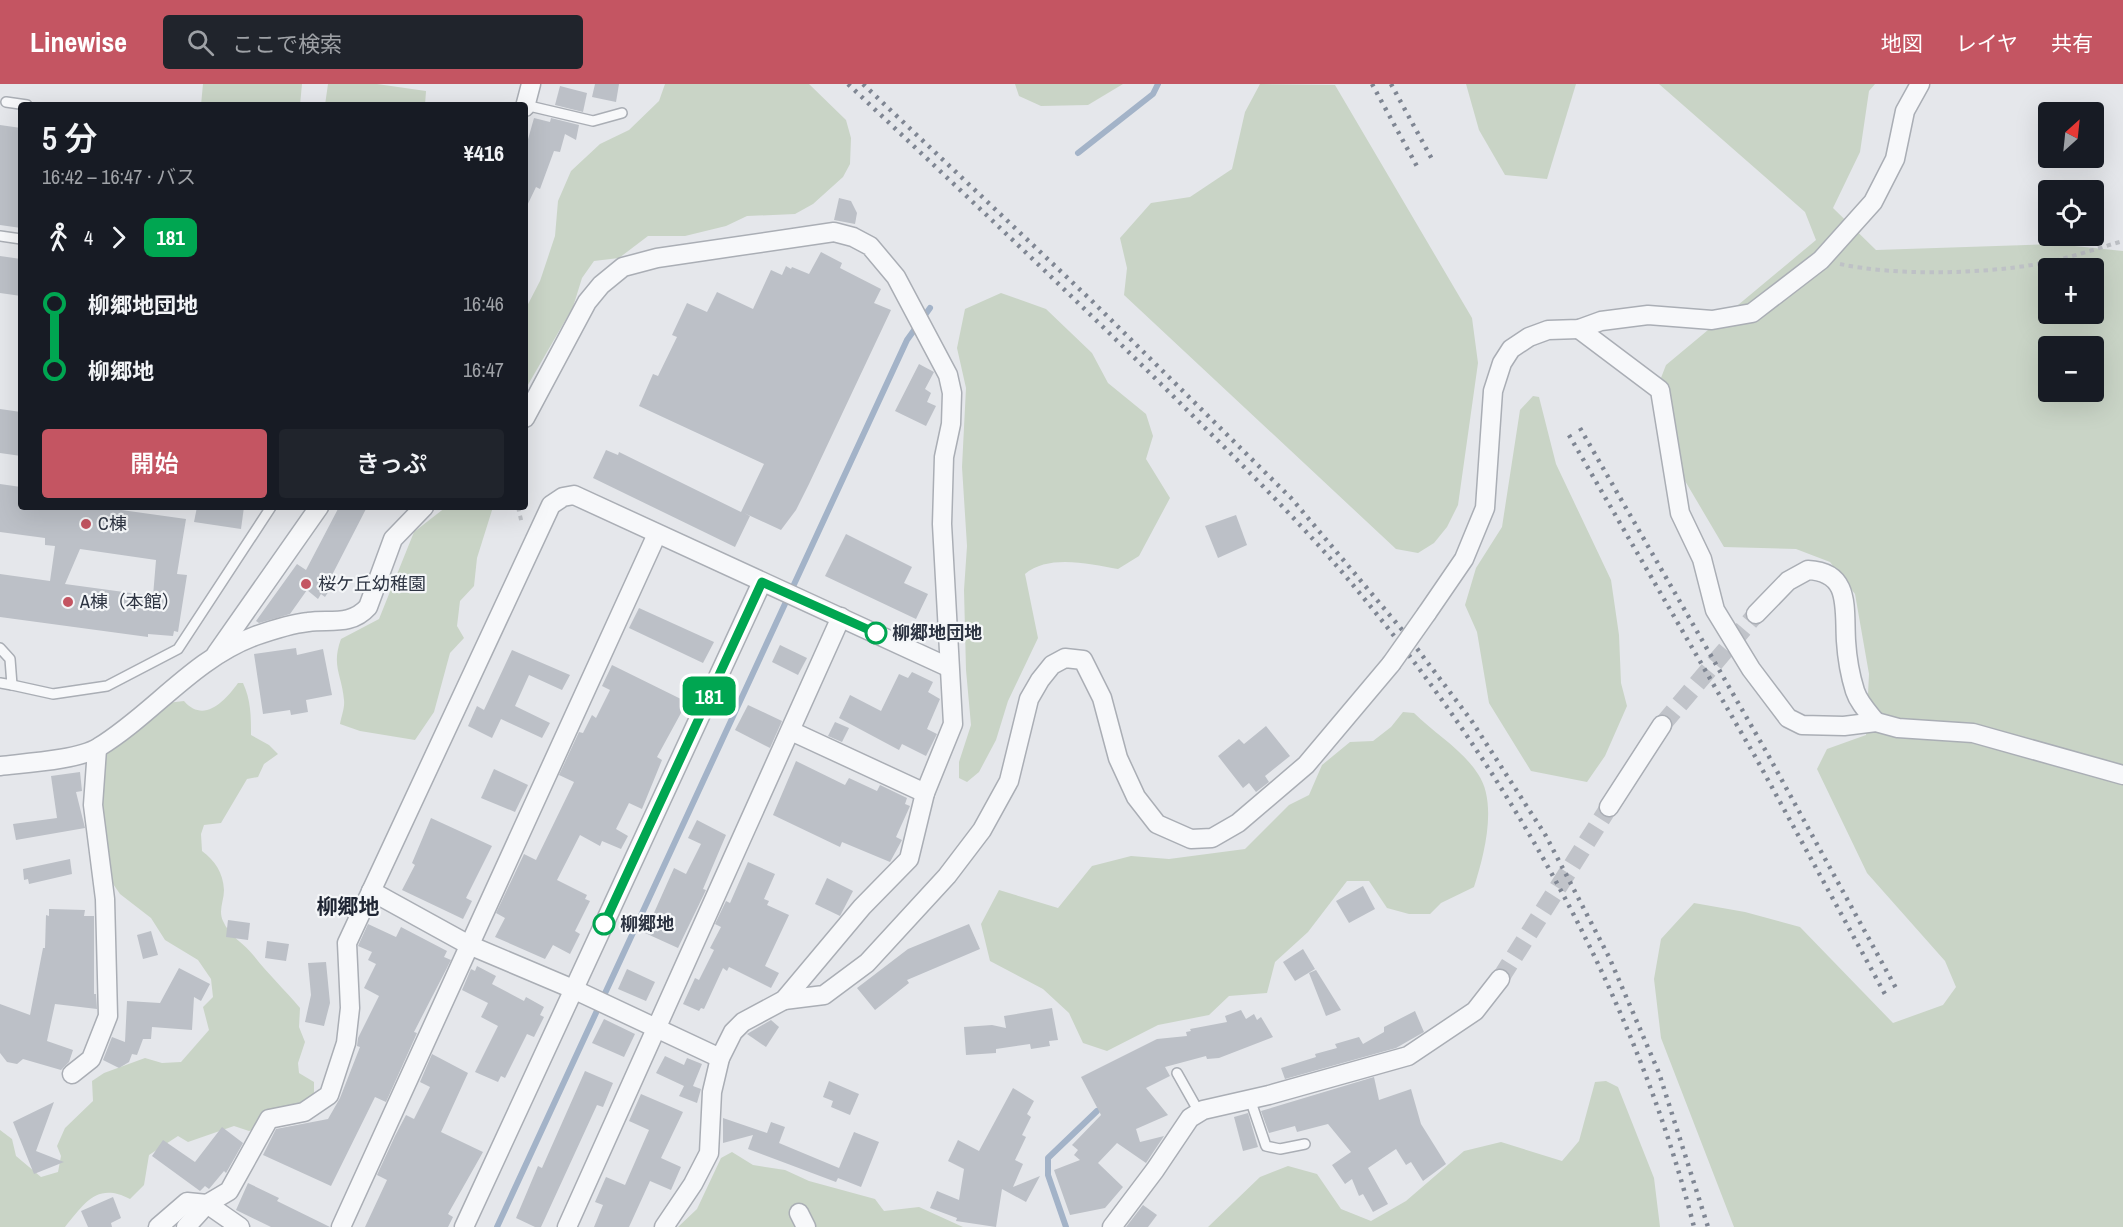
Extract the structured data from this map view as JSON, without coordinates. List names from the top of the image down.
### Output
{
  "districts": ["柳郷地"],
  "places": [
    "C棟",
    "桜ケ丘幼稚園",
    "A棟（本館）",
    "柳郷地団地",
    "柳郷地"
  ],
  "lines": ["bus line 181"],
  "north": "top right",
  "page": {
    "header": "Linewise",
    "search": "ここで検索",
    "nav": ["地図", "レイヤ", "共有"],
    "on_map": "181",
    "map_buttons": ["+", "−"],
    "heading": ["5 分", "16:42 – 16:47 · バス", "¥416"],
    "legs": ["4", "181"],
    "list": [
      {
        "name": "柳郷地団地",
        "value": "16:46"
      },
      {
        "name": "柳郷地",
        "value": "16:47"
      }
    ],
    "buttons": ["開始", "きっぷ"]
  }
}
